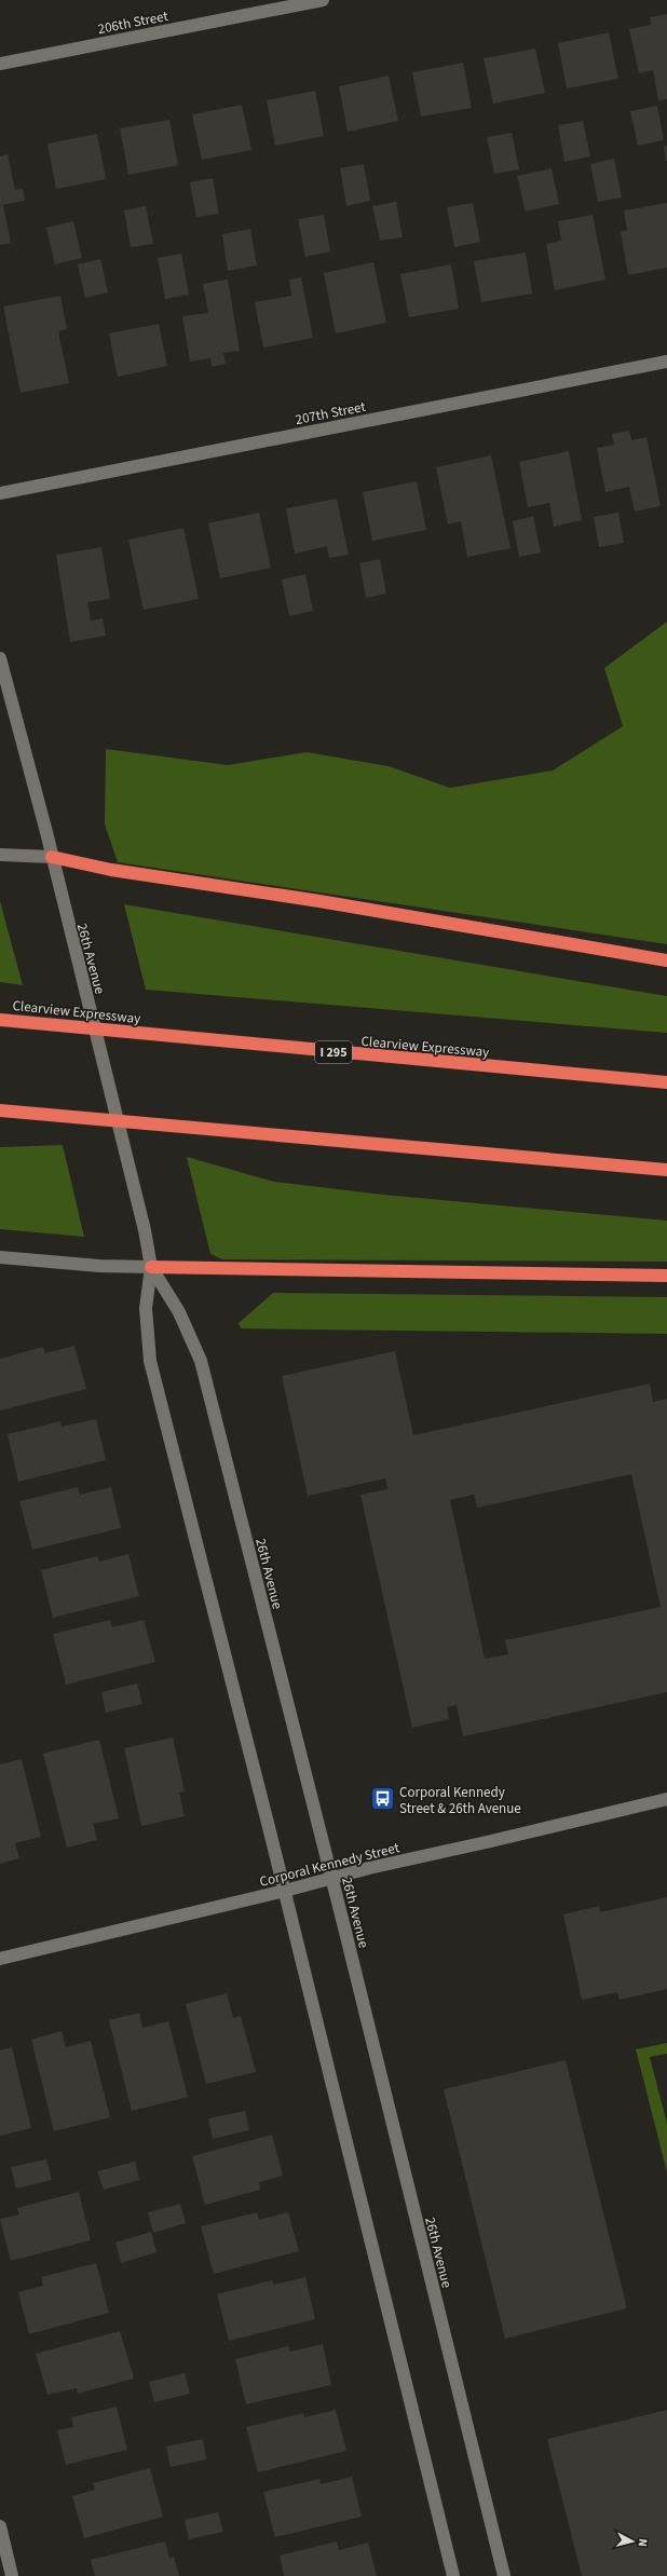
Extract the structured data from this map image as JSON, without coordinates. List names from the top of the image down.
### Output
{
  "streets": {
    "highway": ["Clearview Expressway", "I 295"],
    "street": [
      "206th Street",
      "207th Street",
      "26th Avenue",
      "Corporal Kennedy Street"
    ]
  },
  "crossings": [
    ["26th Avenue", "Corporal Kennedy Street"]
  ],
  "places": {
    "bus stop": ["Corporal Kennedy Street & 26th Avenue"]
  },
  "north": "right"
}
